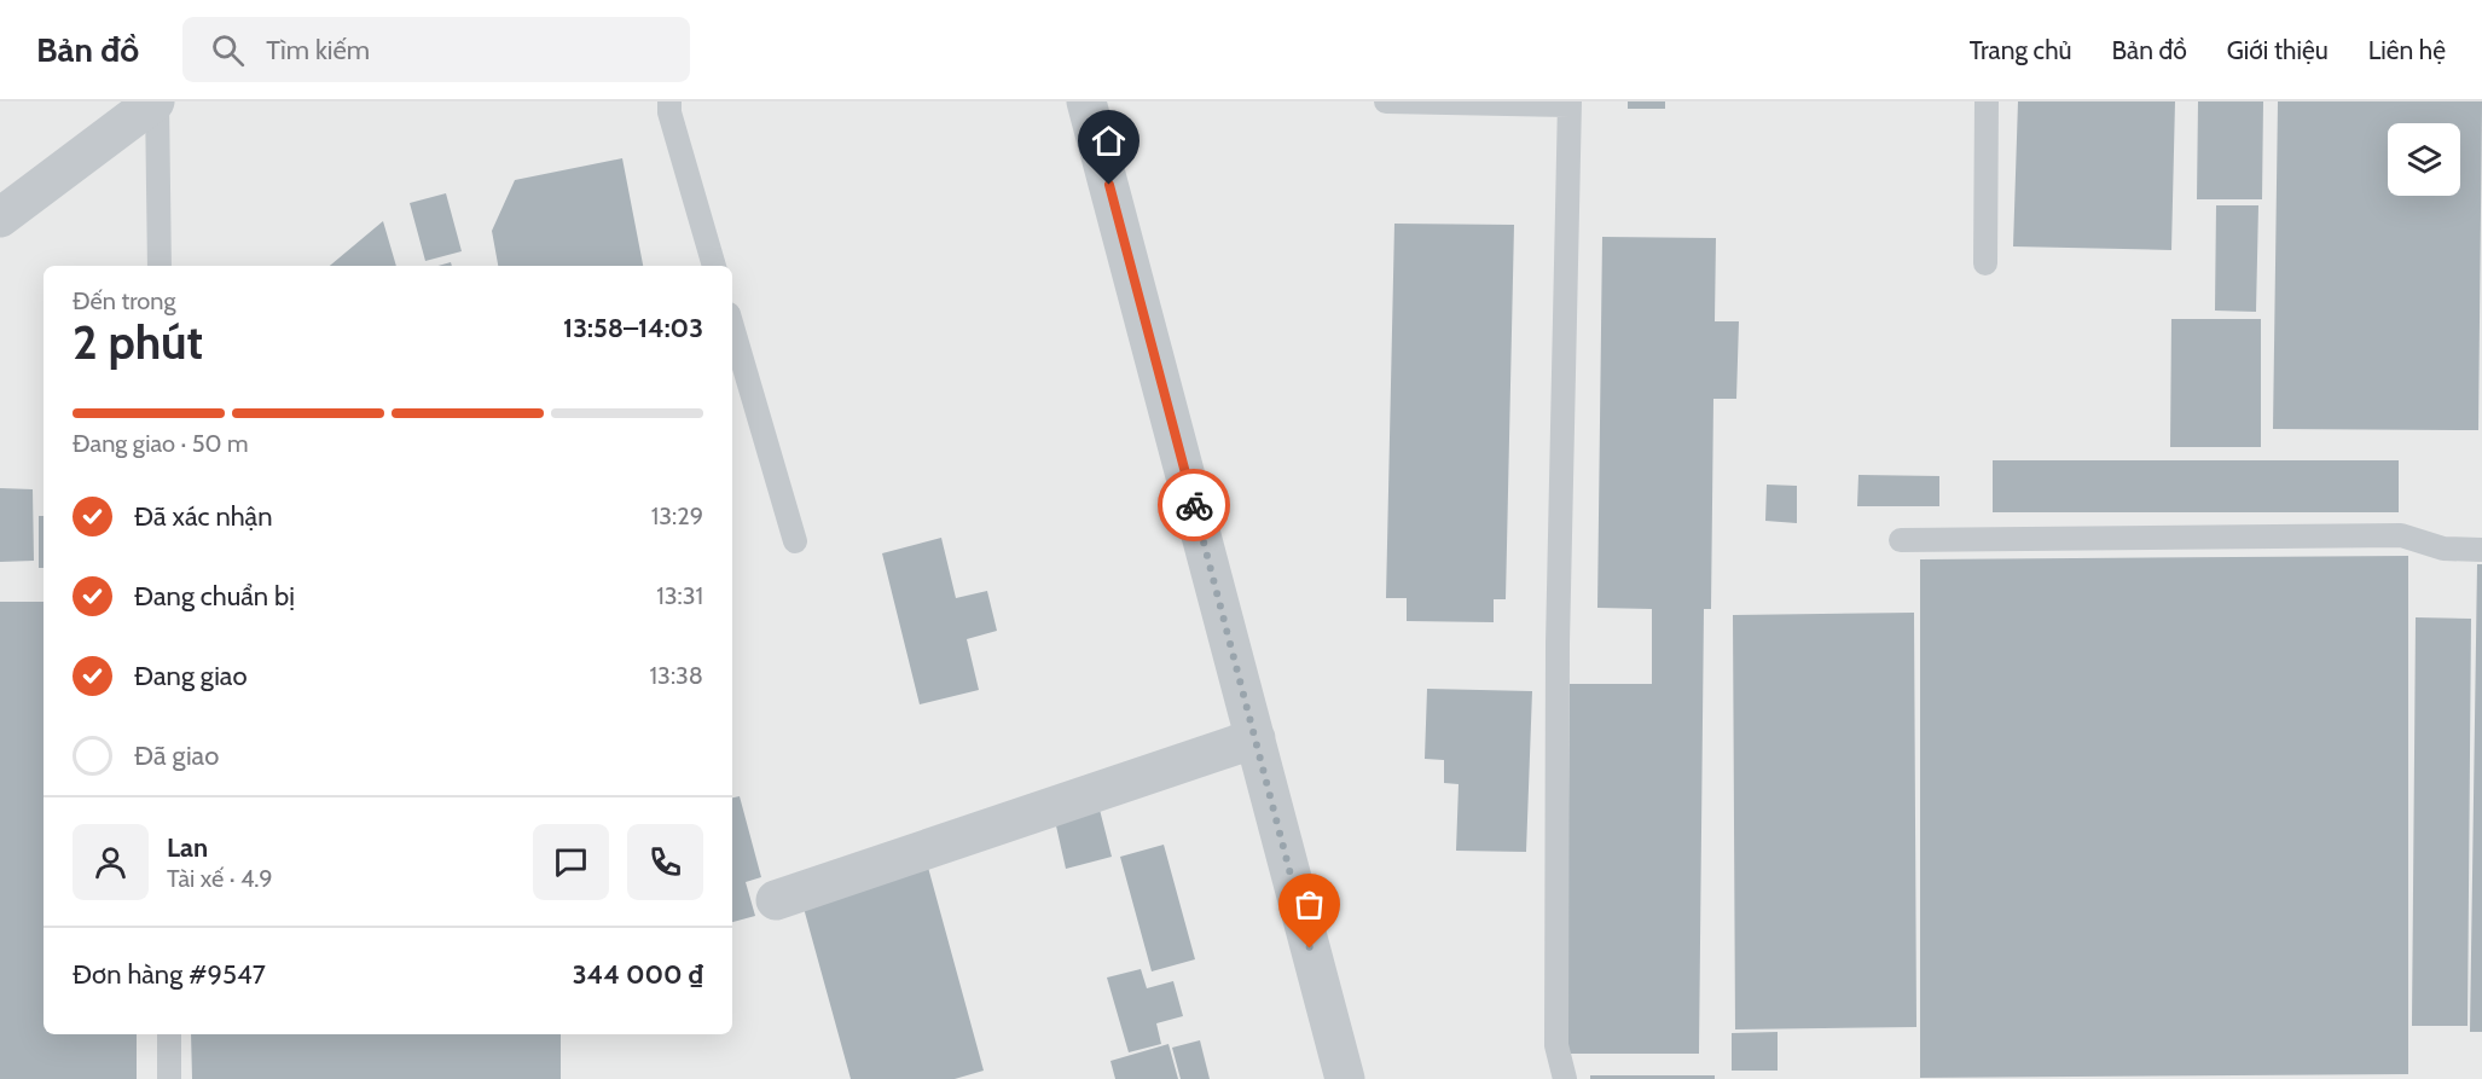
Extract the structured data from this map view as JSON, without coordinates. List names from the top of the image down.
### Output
{
  "page": {
    "header": "Bản đồ",
    "search": "Tìm kiếm",
    "nav": [
      "Trang chủ",
      "Bản đồ",
      "Giới thiệu",
      "Liên hệ"
    ],
    "heading": ["2 phút", "Đến trong", "13:58–14:03"],
    "panel": [
      "Lan",
      "Tài xế · 4.9",
      "Đơn hàng #9547",
      "344 000 ₫"
    ],
    "bar": "Đang giao · 50 m",
    "list": [
      ["Đã xác nhận", "13:29"],
      ["Đang chuẩn bị", "13:31"],
      ["Đang giao", "13:38"],
      "Đã giao"
    ]
  }
}
